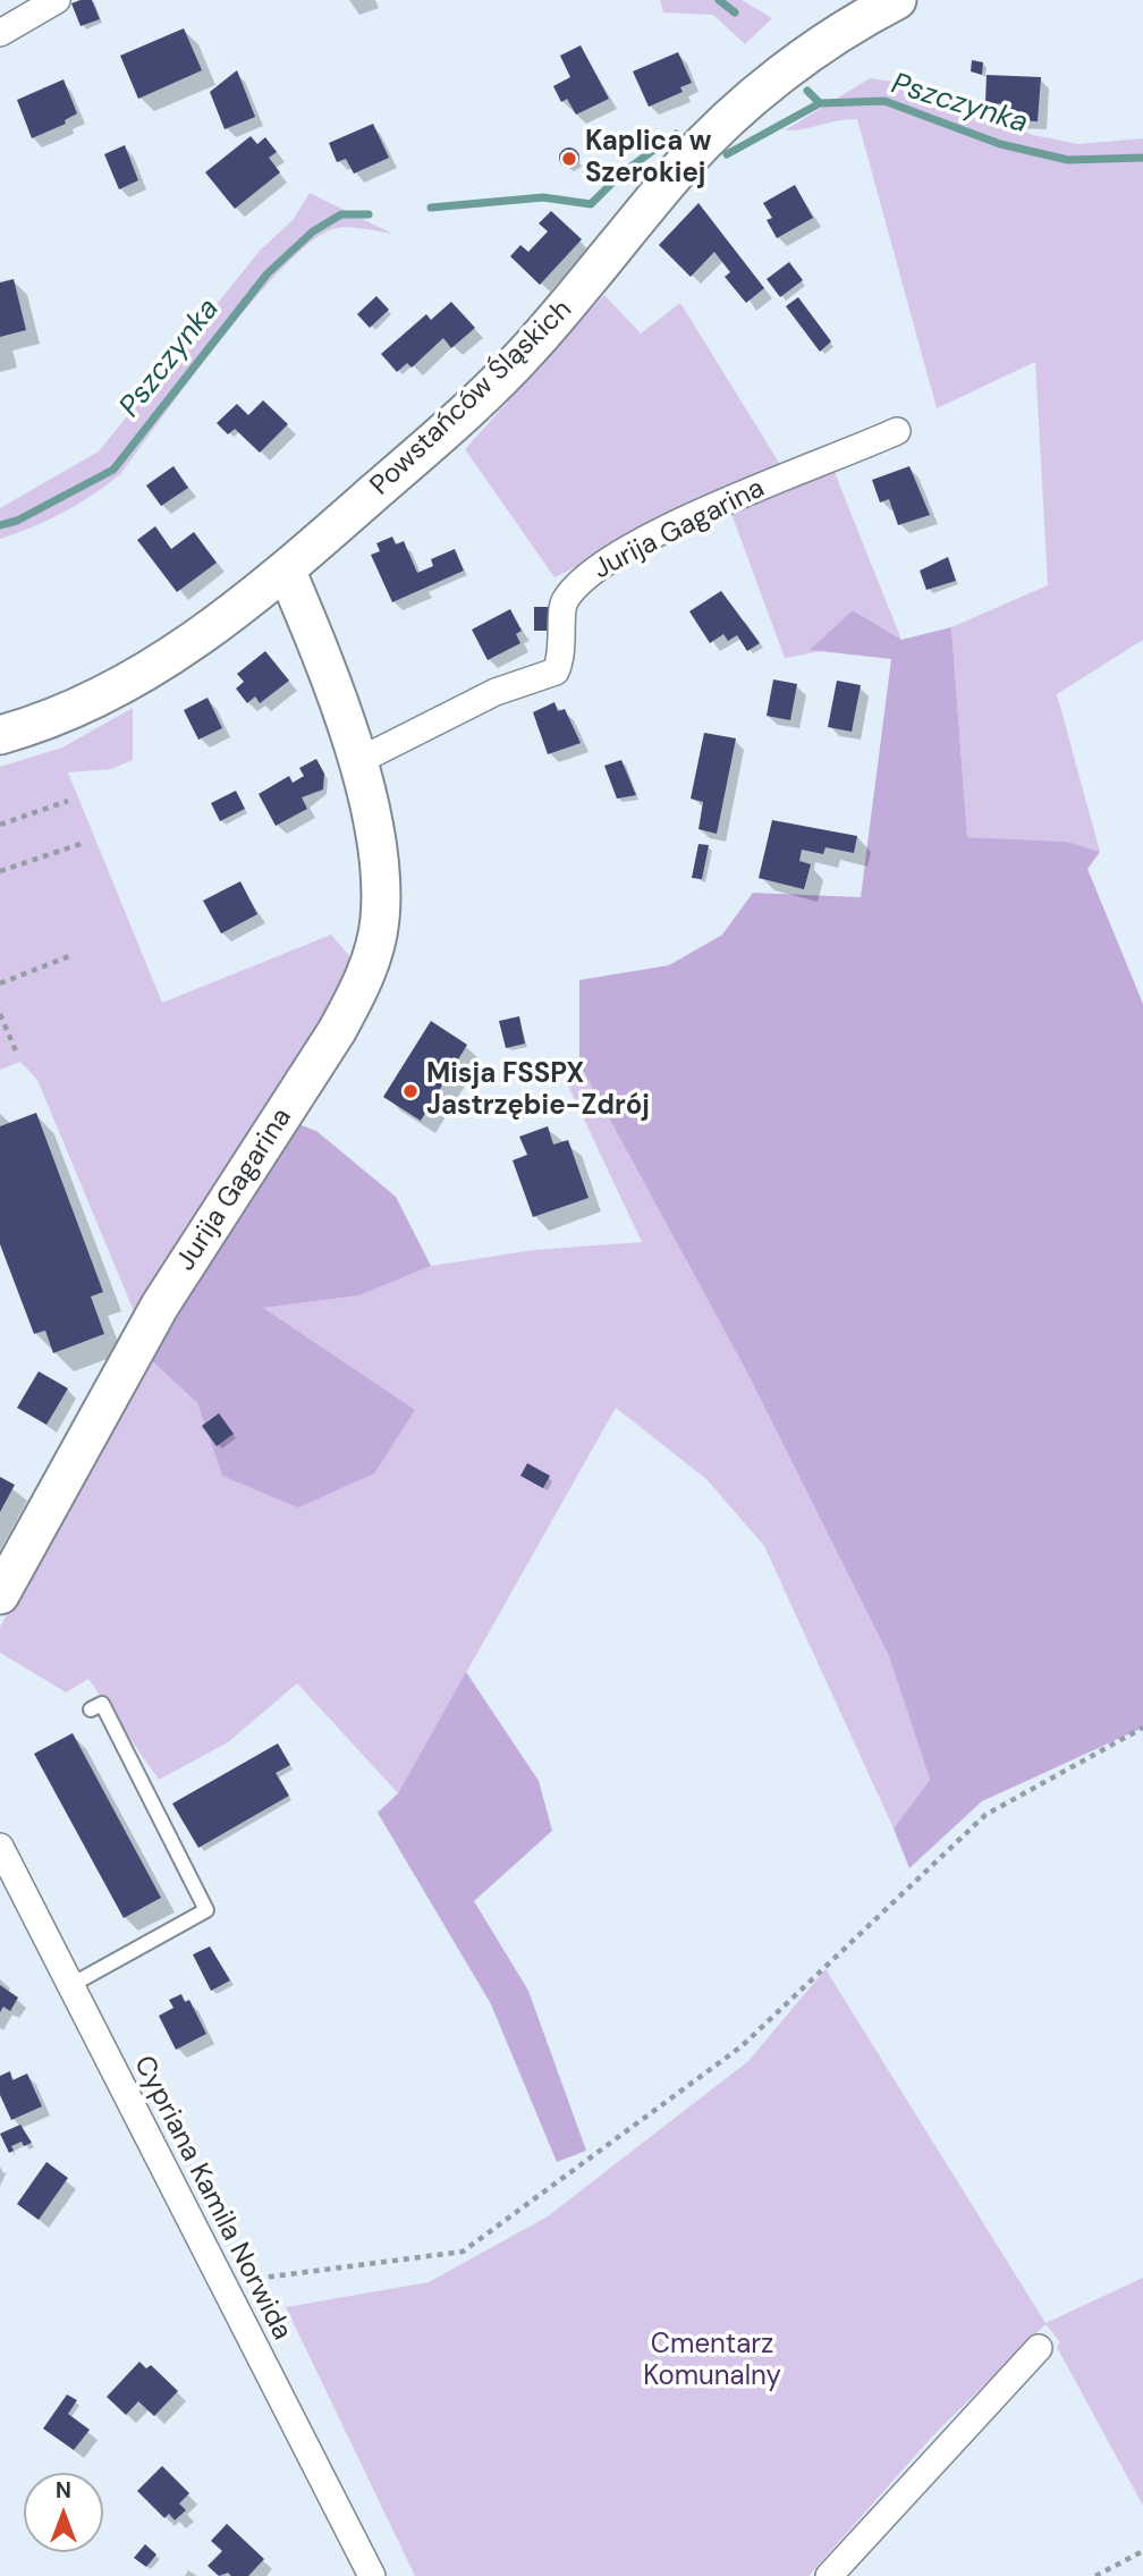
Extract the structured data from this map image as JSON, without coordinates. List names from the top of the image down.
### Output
{
  "streets": {
    "street": ["Powstańców Śląskich", "Jurija Gagarina", "Cypriana Kamila Norwida"]
  },
  "crossings": [
    ["Powstańców Śląskich", "Jurija Gagarina"]
  ],
  "water": ["Pszczynka"],
  "parks": ["Cmentarz Komunalny"],
  "places": ["Kaplica w Szerokiej", "Misja FSSPX Jastrzębie-Zdrój"],
  "north": "top"
}
